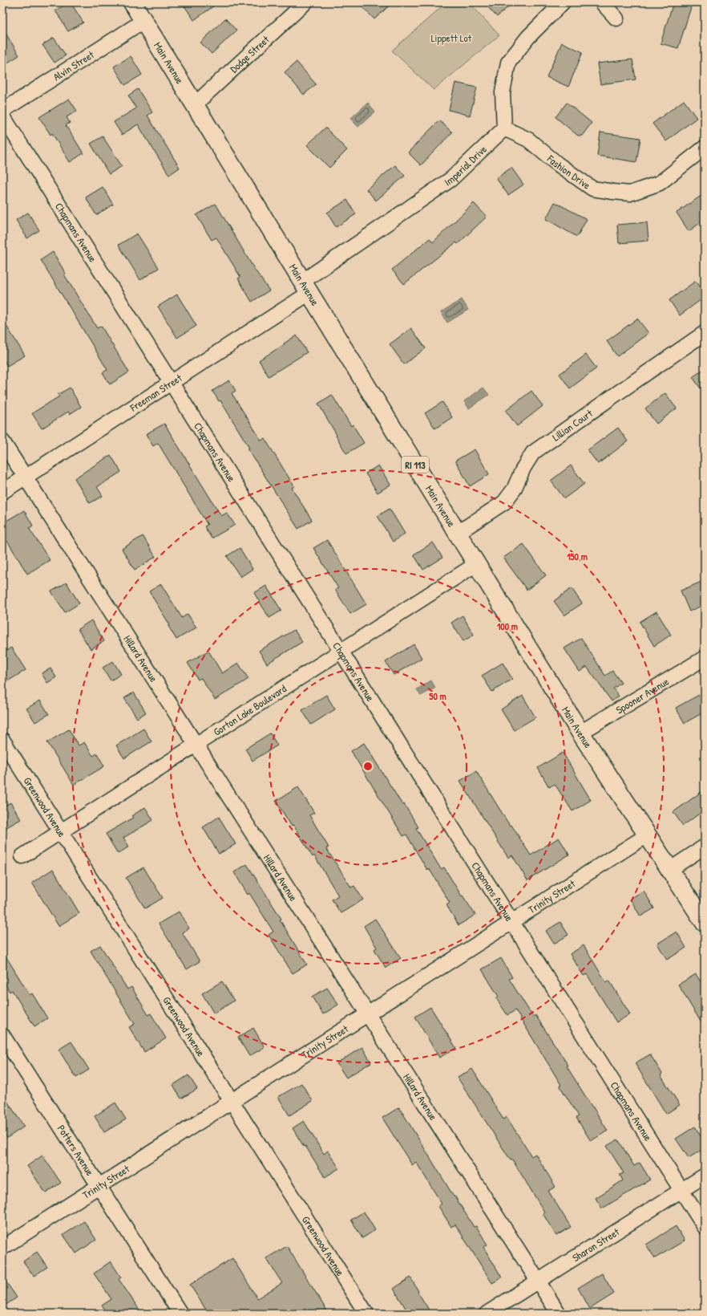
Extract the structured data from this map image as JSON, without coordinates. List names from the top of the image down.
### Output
{
  "streets": {
    "main road": ["Main Avenue", "RI 113"],
    "street": [
      "Dodge Street",
      "Alvin Street",
      "Imperial Drive",
      "Fashion Drive",
      "Chapmans Avenue",
      "Freeman Street",
      "Lillian Court",
      "Hillard Avenue",
      "Spooner Avenue",
      "Gorton Lake Boulevard",
      "Greenwood Avenue",
      "Trinity Street",
      "Potters Avenue",
      "Sharon Street"
    ]
  },
  "crossings": [
    ["Dodge Street", "Main Avenue"],
    ["Main Avenue", "Alvin Street"],
    ["Main Avenue", "Imperial Drive"],
    ["Main Avenue", "Freeman Street"],
    ["Main Avenue", "Lillian Court"],
    ["Main Avenue", "Spooner Avenue"],
    ["Main Avenue", "Gorton Lake Boulevard"],
    ["Main Avenue", "Trinity Street"],
    ["Imperial Drive", "Fashion Drive"],
    ["Imperial Drive", "Freeman Street"],
    ["Chapmans Avenue", "Freeman Street"],
    ["Chapmans Avenue", "Gorton Lake Boulevard"],
    ["Chapmans Avenue", "Trinity Street"],
    ["Chapmans Avenue", "Sharon Street"],
    ["Freeman Street", "Hillard Avenue"],
    ["Hillard Avenue", "Gorton Lake Boulevard"],
    ["Hillard Avenue", "Trinity Street"],
    ["Hillard Avenue", "Sharon Street"],
    ["Gorton Lake Boulevard", "Greenwood Avenue"],
    ["Greenwood Avenue", "Trinity Street"],
    ["Trinity Street", "Potters Avenue"]
  ],
  "parks": ["Lippett Lot"],
  "rings": ["150 m", "100 m", "50 m"]
}
